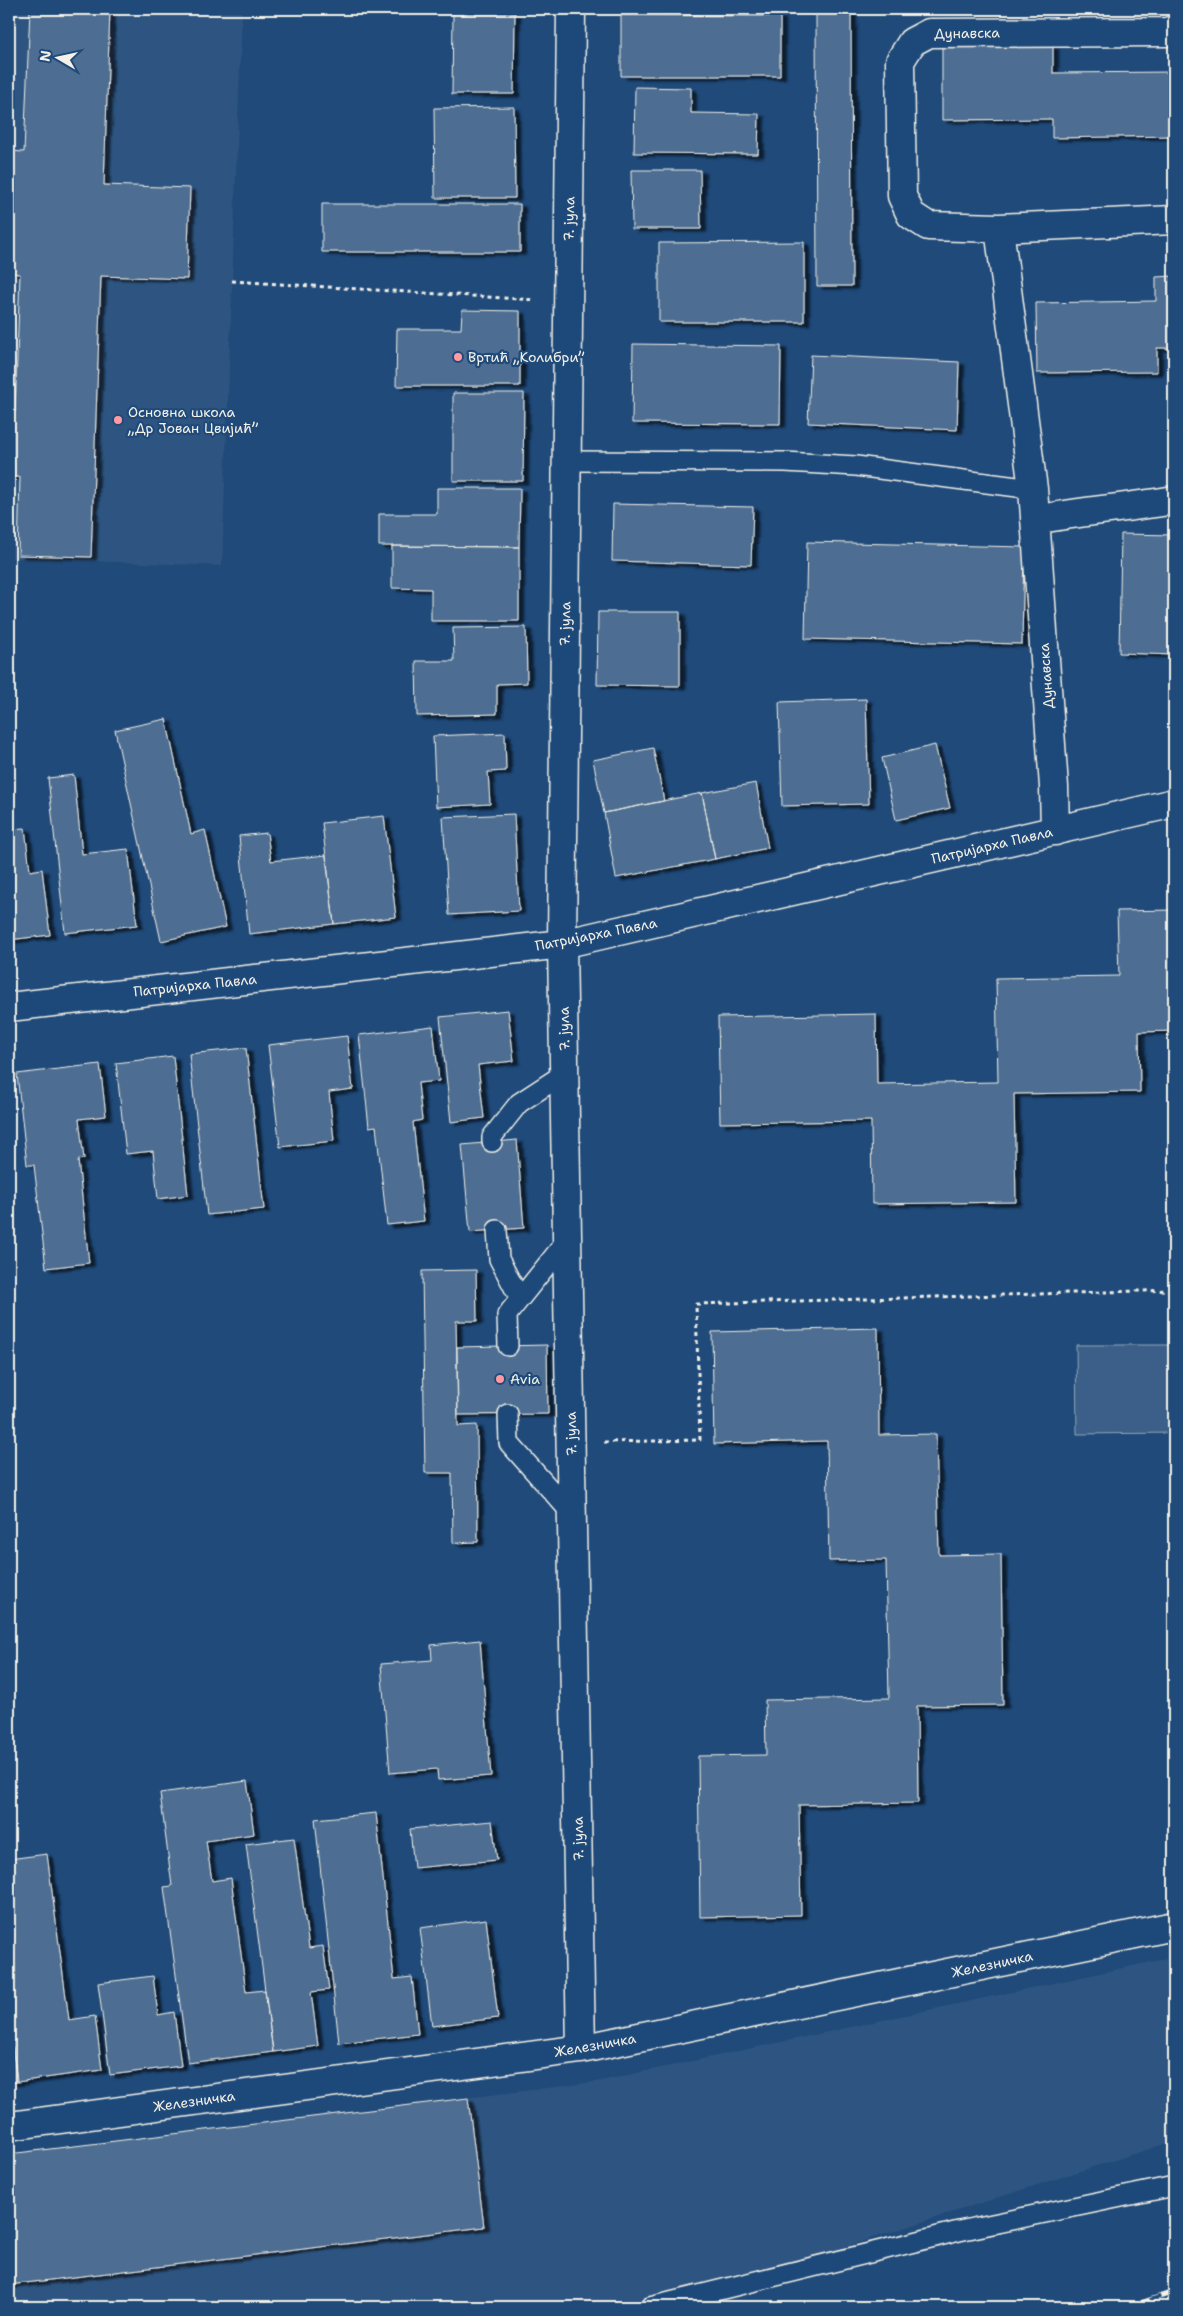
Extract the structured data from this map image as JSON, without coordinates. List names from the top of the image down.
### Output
{
  "streets": {
    "street": [
      "Дунавска",
      "7. јула",
      "Патријарха Павла",
      "Железничка"
    ]
  },
  "crossings": [
    ["Дунавска", "Патријарха Павла"],
    ["7. јула", "Патријарха Павла"],
    ["7. јула", "Железничка"]
  ],
  "places": ["Вртић „Колибри”", "Основна школа „Др Јован Цвијић”", "Avia"],
  "north": "left"
}
